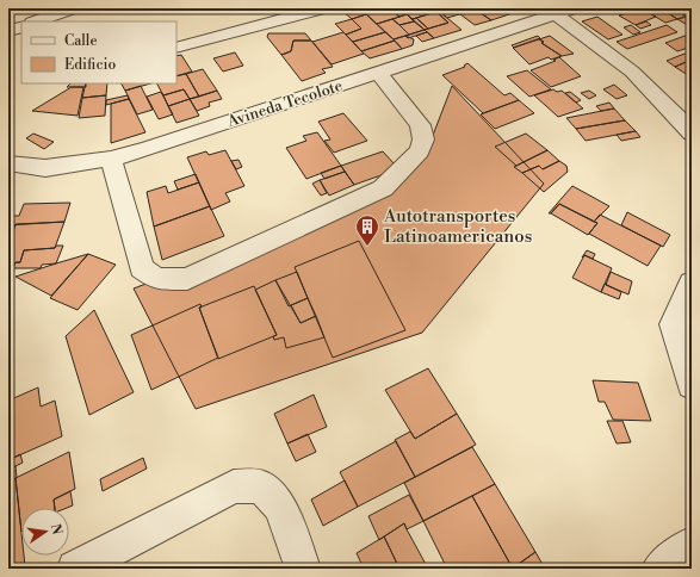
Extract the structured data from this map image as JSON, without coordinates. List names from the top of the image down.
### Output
{
  "streets": {
    "street": ["Avineda Tecolote"]
  },
  "places": {
    "building": ["Autotransportes Latinoamericanos"]
  },
  "legend": ["Calle", "Edificio"],
  "north": "right"
}
